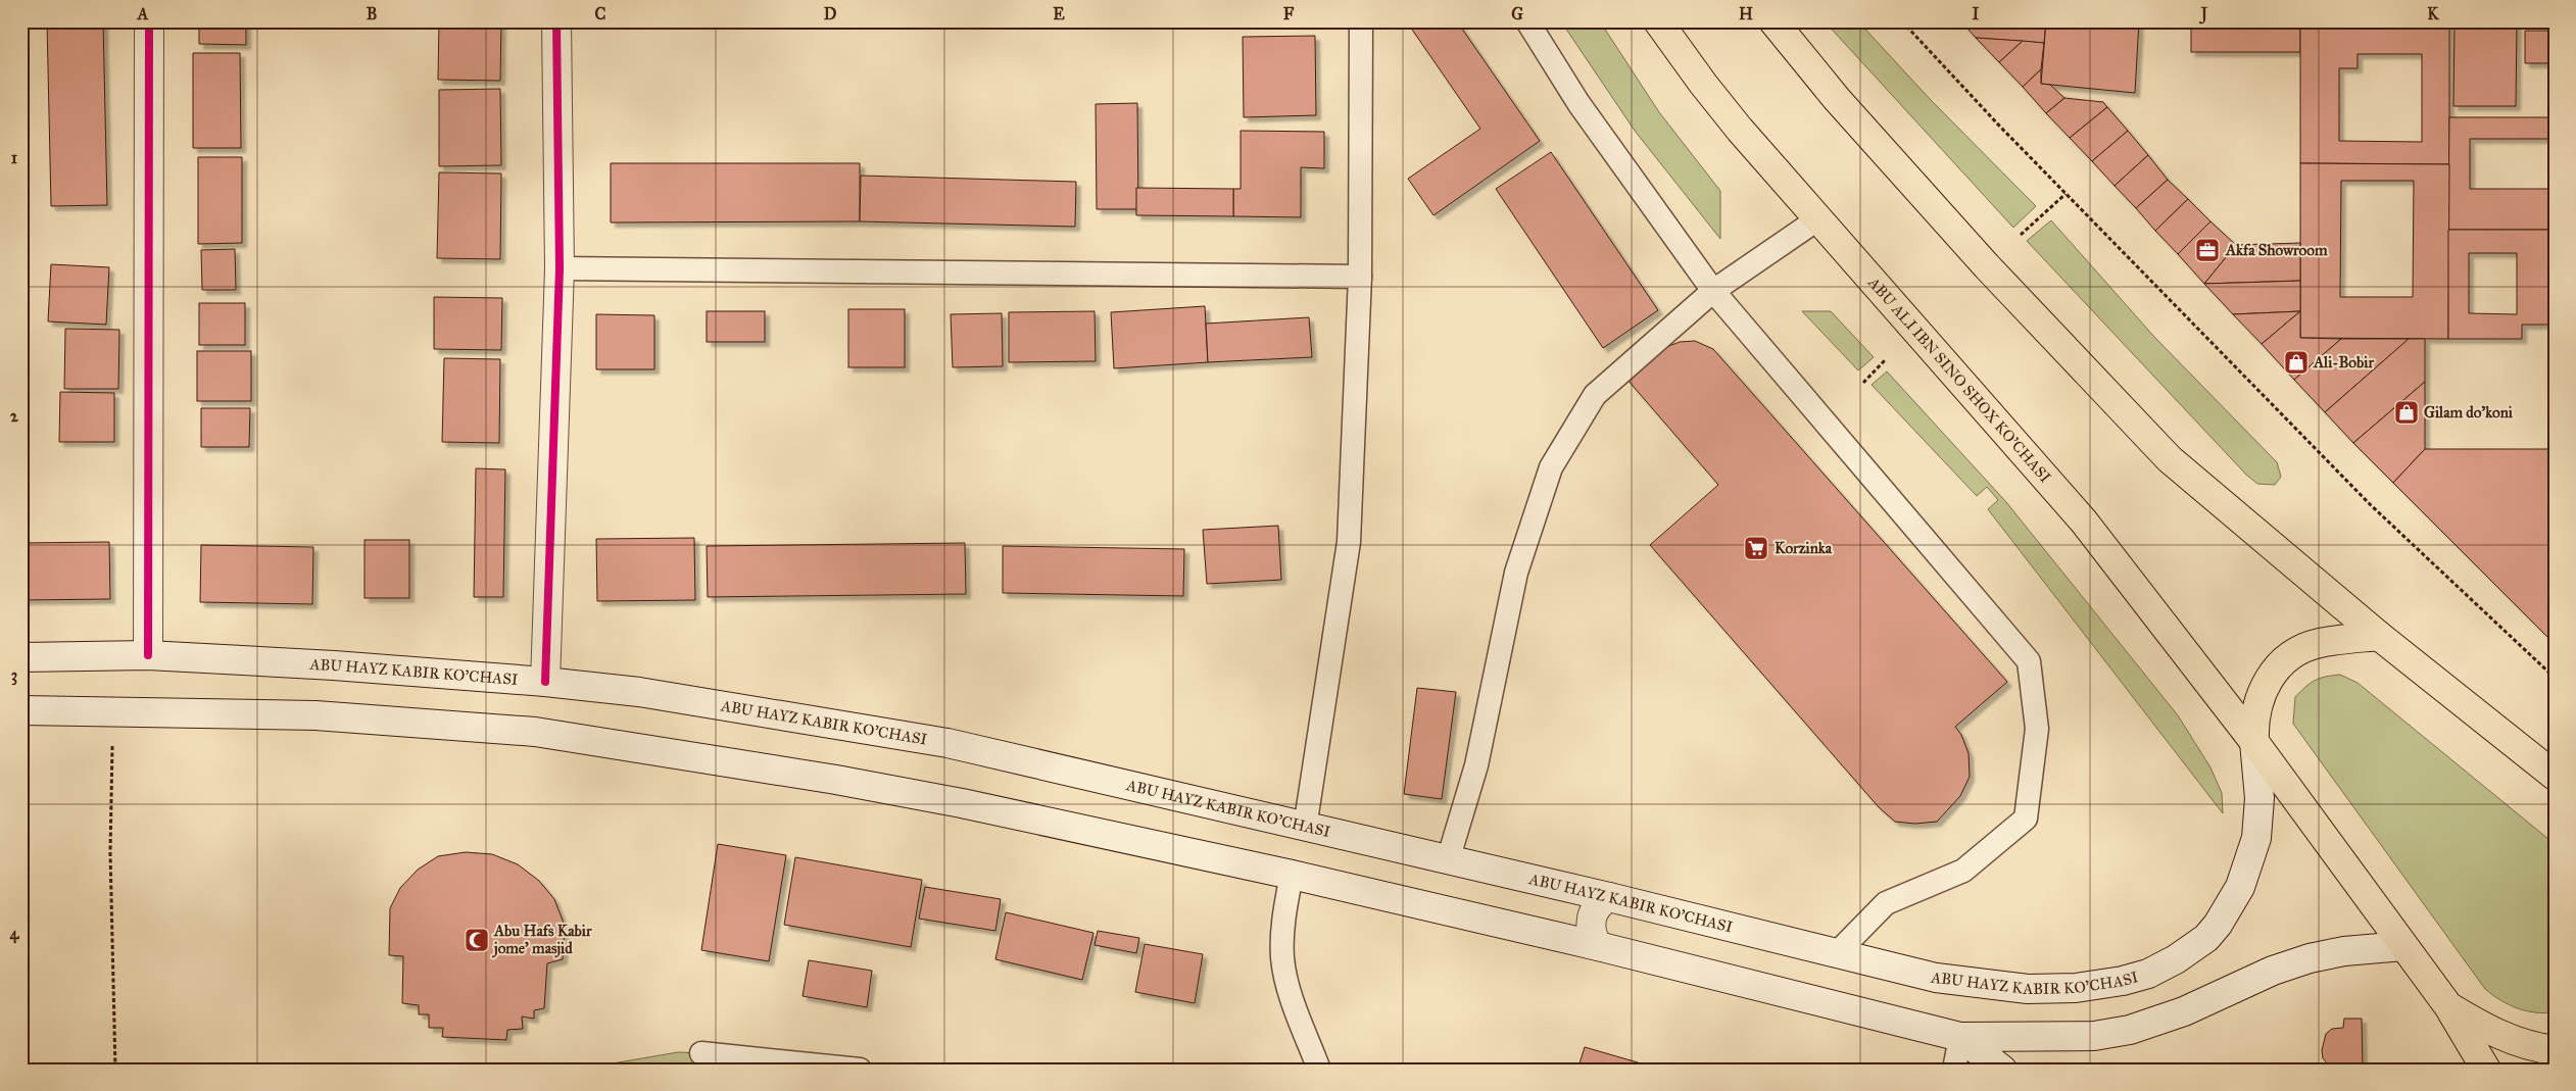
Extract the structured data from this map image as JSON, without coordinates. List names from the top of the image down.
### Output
{
  "streets": {
    "main road": ["ABU ALI IBN SINO SHOX KO'CHASI", "ABU HAYZ KABIR KO'CHASI"]
  },
  "crossings": [
    ["ABU ALI IBN SINO SHOX KO'CHASI", "ABU HAYZ KABIR KO'CHASI"]
  ],
  "places": {
    "office": ["Akfa Showroom"],
    "shop": ["Ali-Bobir", "Gilam do'koni"],
    "supermarket": ["Korzinka"],
    "mosque": ["Abu Hafs Kabir jome' masjid"]
  },
  "grid": {
    "columns": [
      "A",
      "B",
      "C",
      "D",
      "E",
      "F",
      "G",
      "H",
      "I",
      "J",
      "K"
    ],
    "rows": [
      "1",
      "2",
      "3",
      "4"
    ]
  }
}
